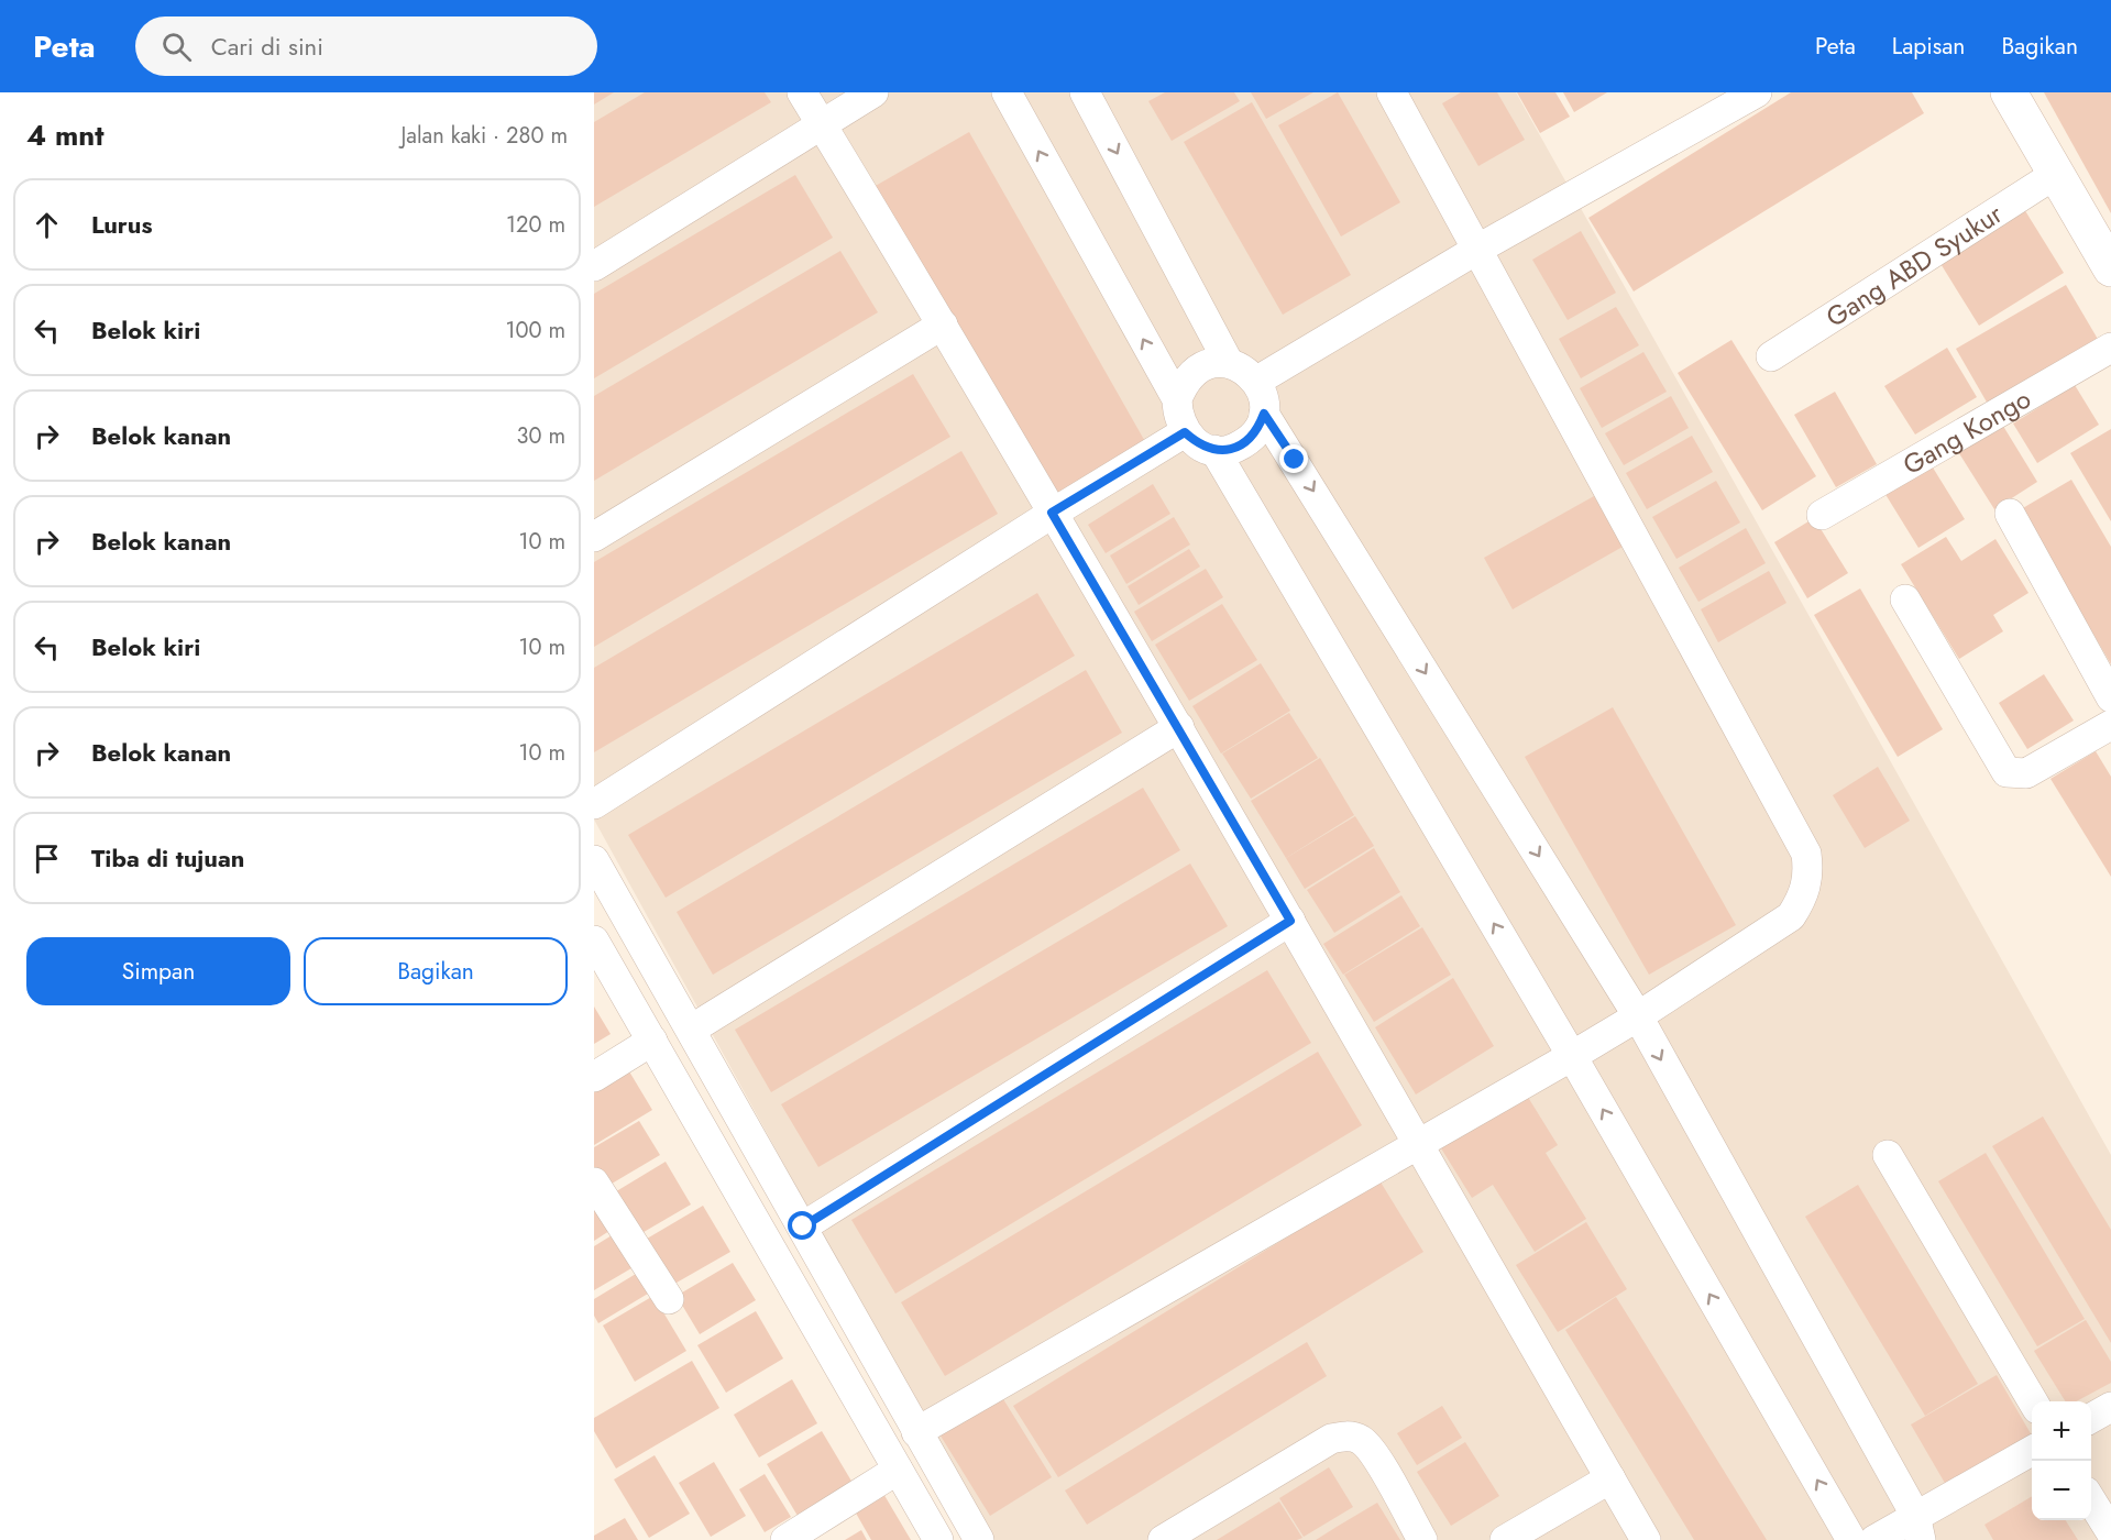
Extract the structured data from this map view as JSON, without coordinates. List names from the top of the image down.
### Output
{
  "streets": {
    "street": ["Gang ABD Syukur", "Gang Kongo"]
  },
  "page": {
    "header": "Peta",
    "search": "Cari di sini",
    "nav": ["Peta", "Lapisan", "Bagikan"],
    "heading": ["4 mnt", "Jalan kaki · 280 m"],
    "list": [
      ["Lurus", "120 m"],
      ["Belok kiri", "100 m"],
      ["Belok kanan", "30 m"],
      ["Belok kanan", "10 m"],
      ["Belok kiri", "10 m"],
      ["Belok kanan", "10 m"],
      "Tiba di tujuan"
    ],
    "buttons": ["Simpan", "Bagikan"],
    "map_buttons": ["+", "−"]
  }
}
